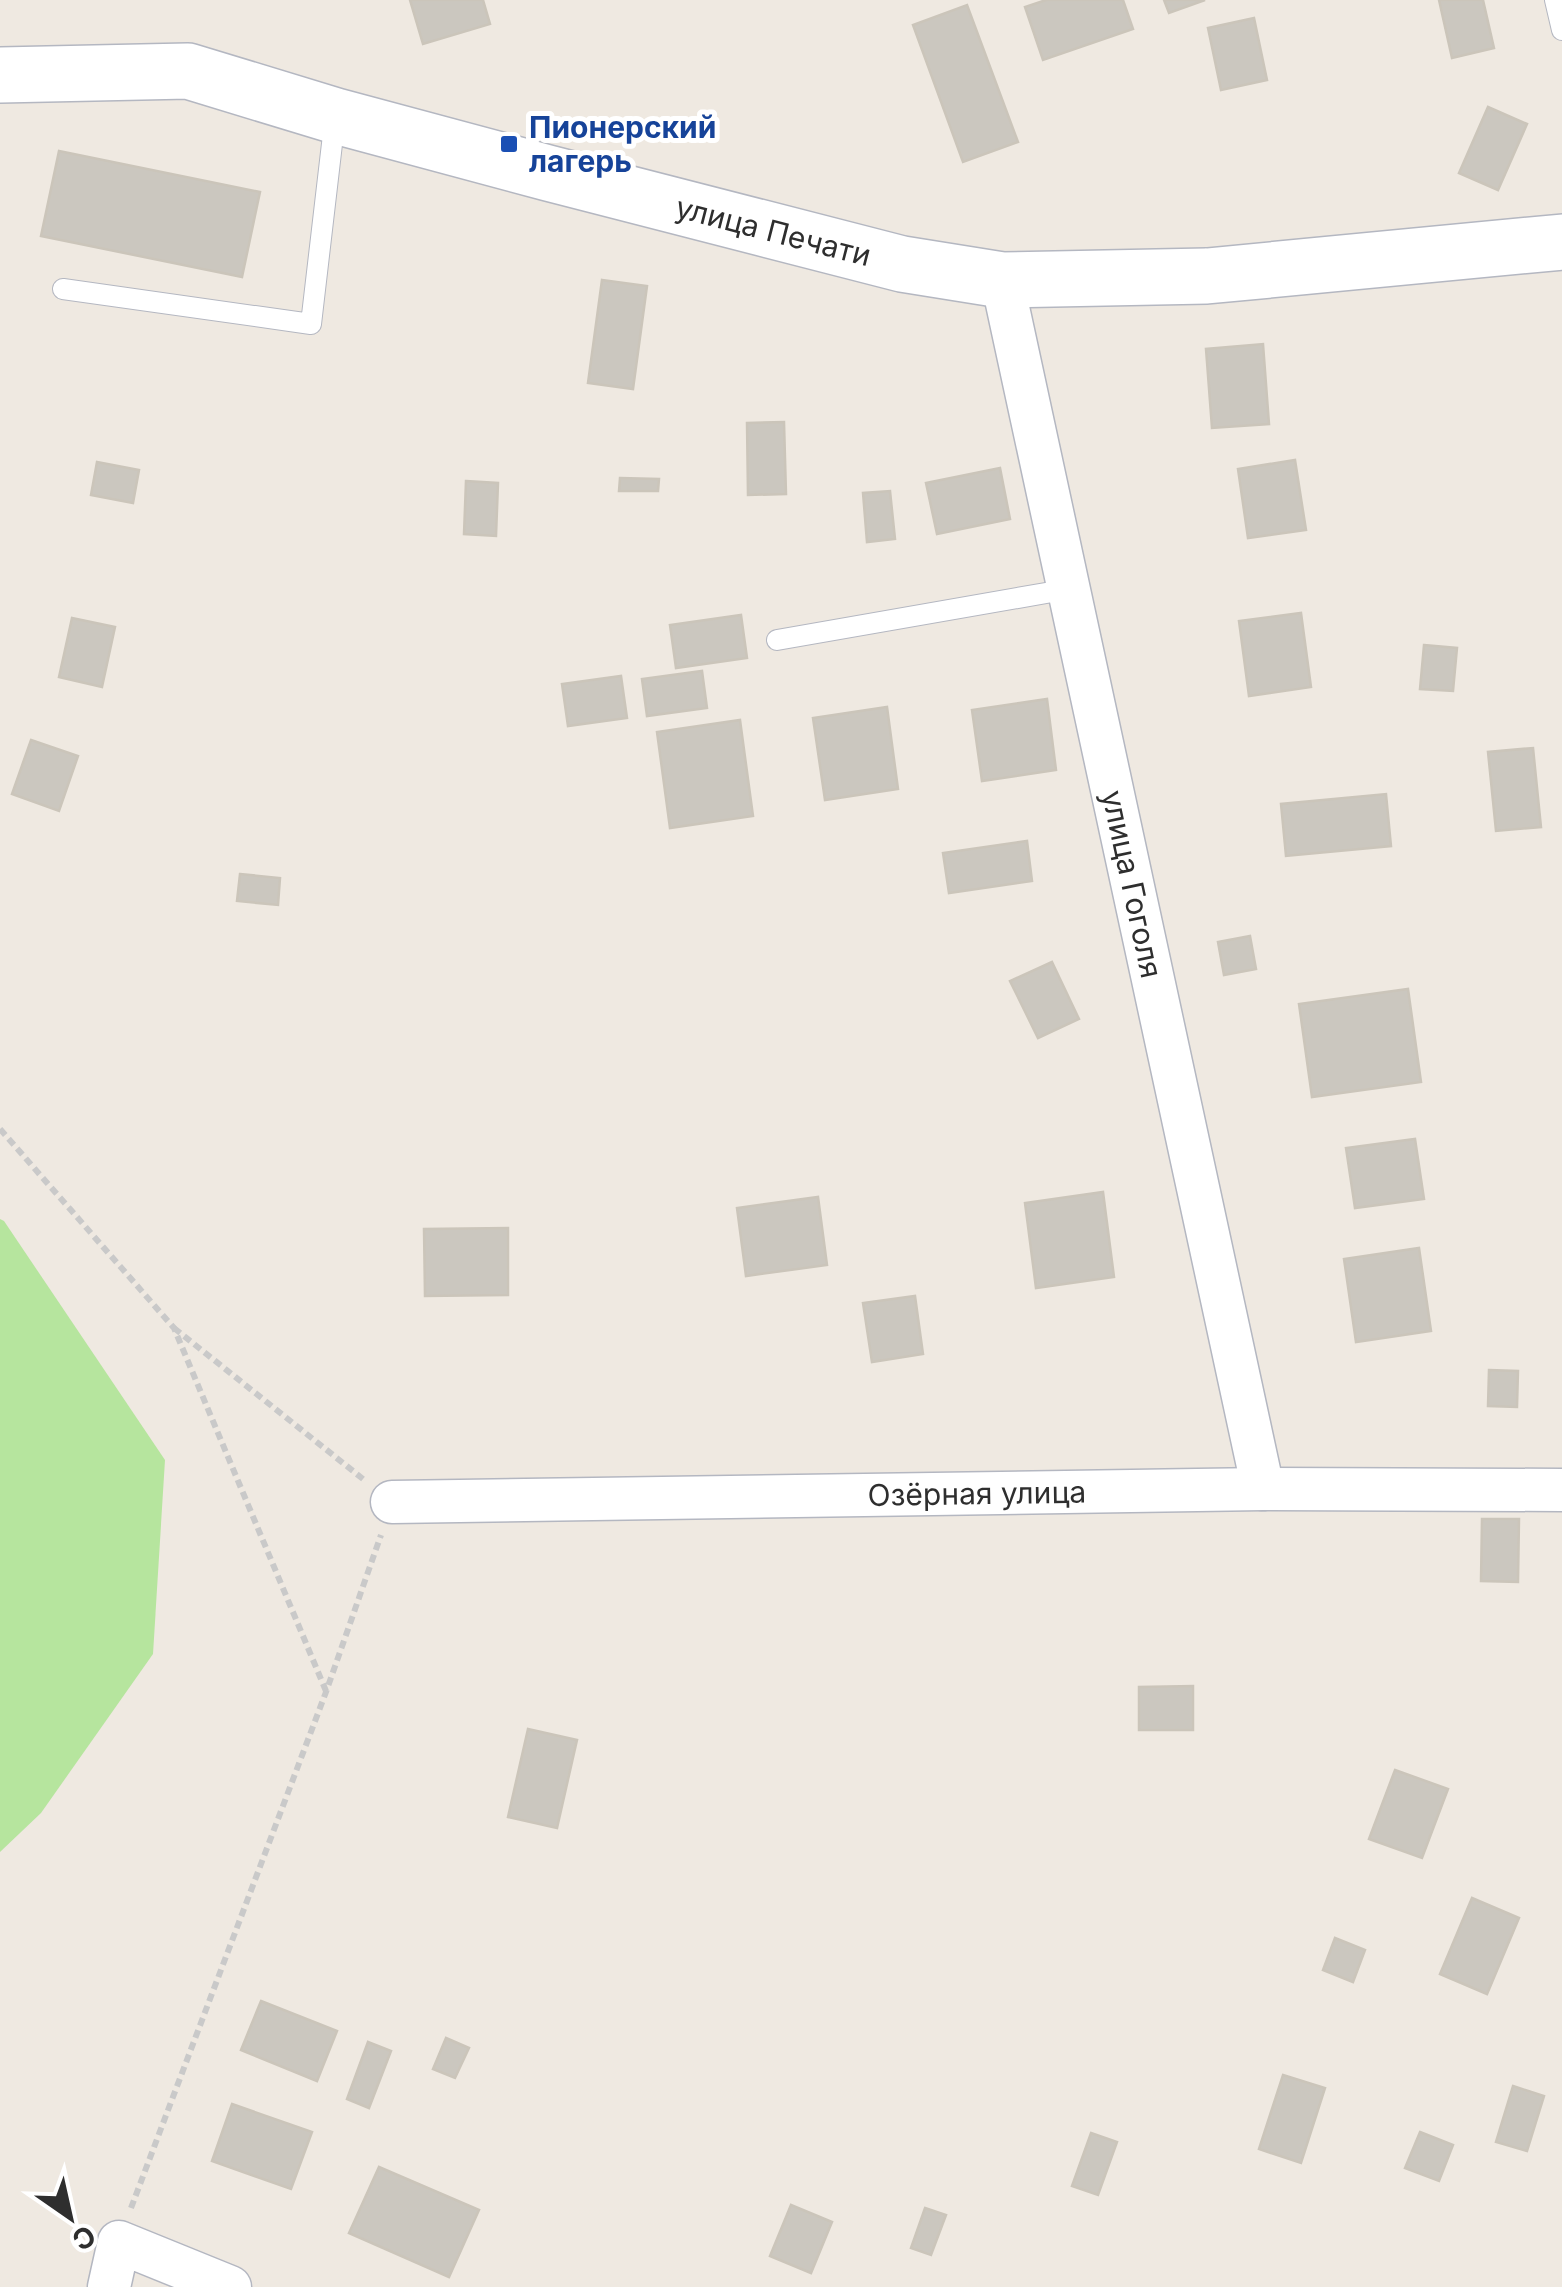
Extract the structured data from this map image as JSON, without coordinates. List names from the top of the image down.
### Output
{
  "streets": {
    "street": ["улица Печати", "улица Гоголя", "Озёрная улица"]
  },
  "crossings": [
    ["улица Печати", "улица Гоголя"],
    ["улица Гоголя", "Озёрная улица"]
  ],
  "places": {
    "transit": ["Пионерский лагерь"]
  },
  "north": "bottom right"
}
